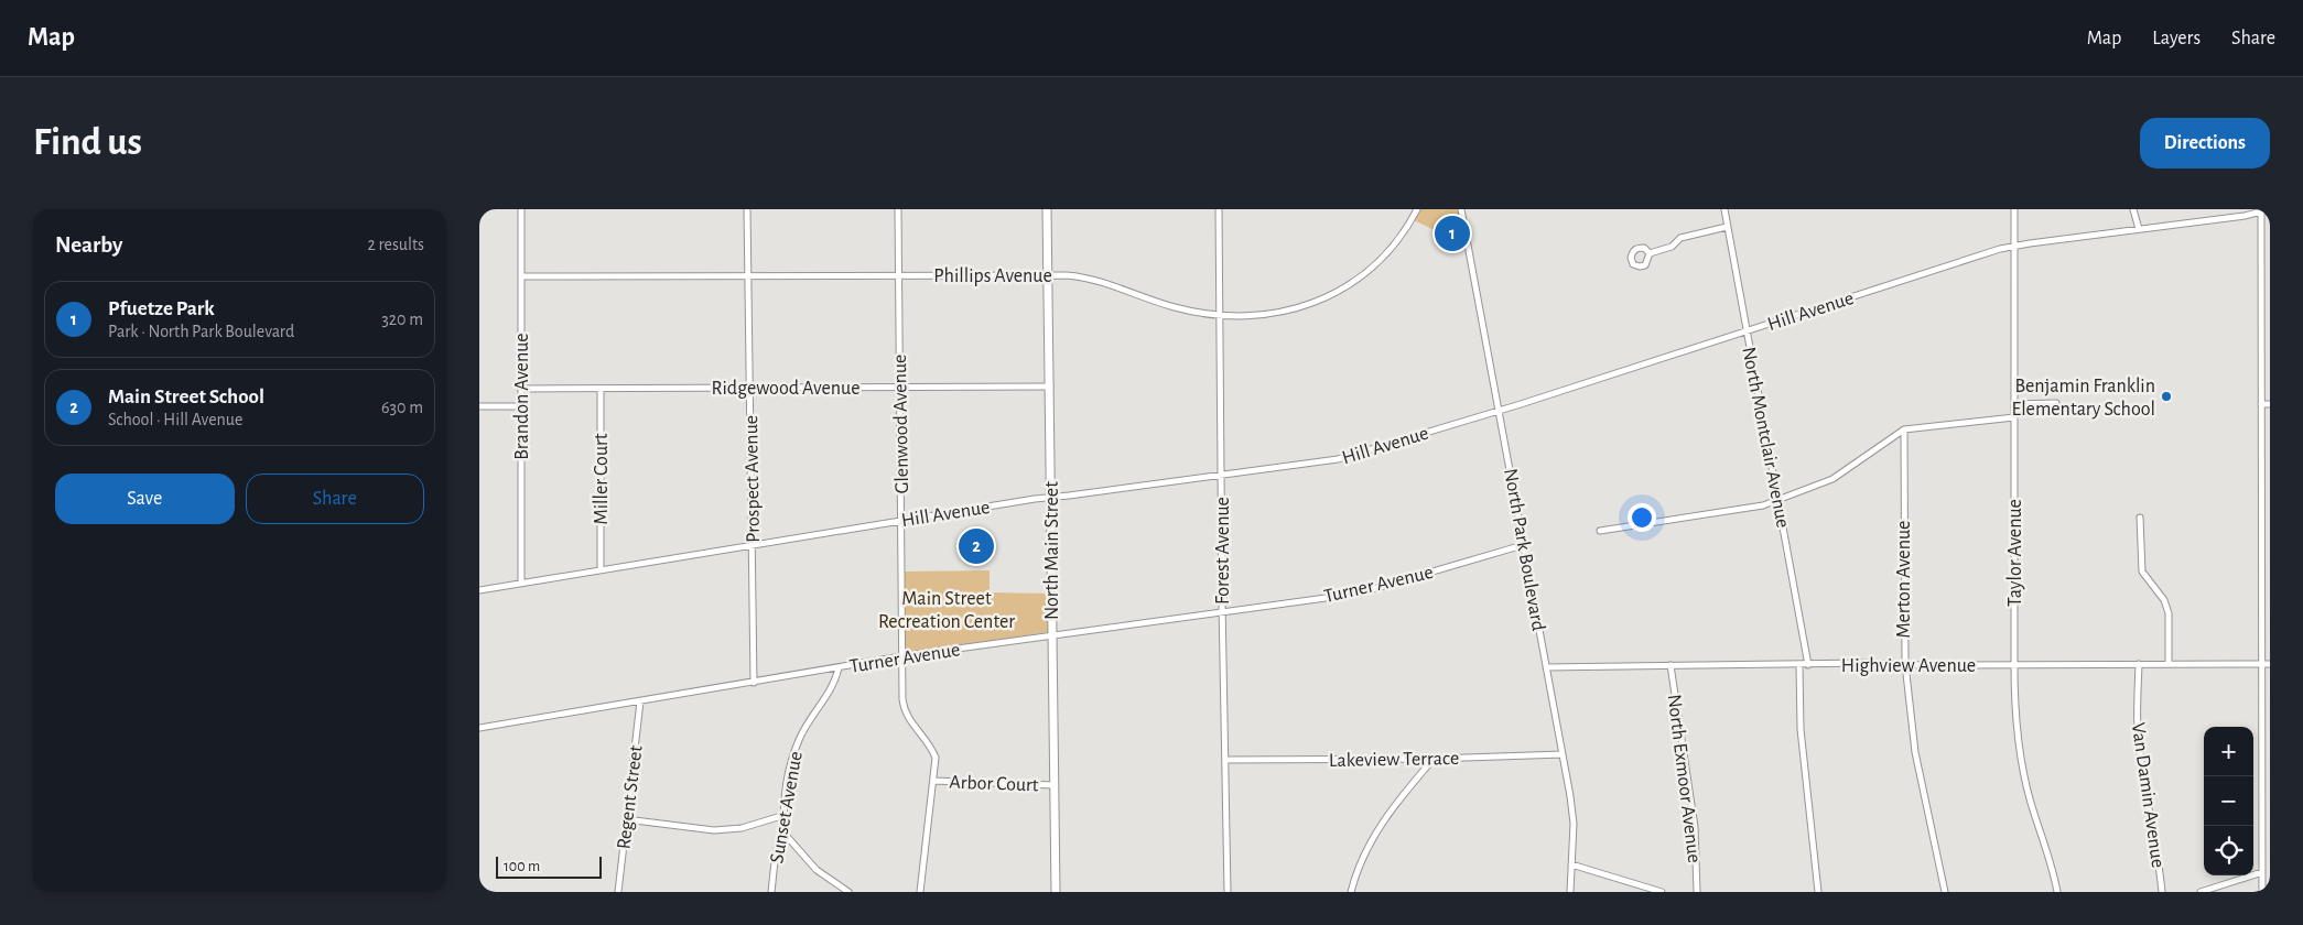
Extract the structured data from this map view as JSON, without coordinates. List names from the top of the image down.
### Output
{
  "streets": {
    "street": [
      "Phillips Avenue",
      "Hill Avenue",
      "Ridgewood Avenue",
      "Brandon Avenue",
      "Glenwood Avenue",
      "North Montclair Avenue",
      "Miller Court",
      "Prospect Avenue",
      "North Park Boulevard",
      "North Main Street",
      "Forest Avenue",
      "Taylor Avenue",
      "Merton Avenue",
      "Turner Avenue",
      "Highview Avenue",
      "Lakeview Terrace",
      "North Exmoor Avenue",
      "Arbor Court",
      "Van Damin Avenue",
      "Regent Street",
      "Sunset Avenue"
    ]
  },
  "crossings": [
    ["Phillips Avenue", "Brandon Avenue"],
    ["Phillips Avenue", "Glenwood Avenue"],
    ["Phillips Avenue", "Prospect Avenue"],
    ["Phillips Avenue", "North Main Street"],
    ["Phillips Avenue", "Forest Avenue"],
    ["Hill Avenue", "Brandon Avenue"],
    ["Hill Avenue", "Glenwood Avenue"],
    ["Hill Avenue", "North Montclair Avenue"],
    ["Hill Avenue", "Miller Court"],
    ["Hill Avenue", "Prospect Avenue"],
    ["Hill Avenue", "North Park Boulevard"],
    ["Hill Avenue", "North Main Street"],
    ["Hill Avenue", "Forest Avenue"],
    ["Hill Avenue", "Taylor Avenue"],
    ["Ridgewood Avenue", "Brandon Avenue"],
    ["Ridgewood Avenue", "Glenwood Avenue"],
    ["Ridgewood Avenue", "Miller Court"],
    ["Ridgewood Avenue", "Prospect Avenue"],
    ["Ridgewood Avenue", "North Main Street"],
    ["Glenwood Avenue", "Turner Avenue"],
    ["Glenwood Avenue", "Arbor Court"],
    ["North Montclair Avenue", "Highview Avenue"],
    ["Prospect Avenue", "Turner Avenue"],
    ["North Park Boulevard", "Turner Avenue"],
    ["North Park Boulevard", "Highview Avenue"],
    ["North Park Boulevard", "Lakeview Terrace"],
    ["North Main Street", "Turner Avenue"],
    ["North Main Street", "Arbor Court"],
    ["Forest Avenue", "Turner Avenue"],
    ["Forest Avenue", "Lakeview Terrace"],
    ["Taylor Avenue", "Highview Avenue"],
    ["Merton Avenue", "Highview Avenue"],
    ["Turner Avenue", "Regent Street"],
    ["Turner Avenue", "Sunset Avenue"],
    ["Highview Avenue", "North Exmoor Avenue"],
    ["Highview Avenue", "Van Damin Avenue"]
  ],
  "parks": ["Main Street Recreation Center"],
  "places": ["Benjamin Franklin Elementary School"],
  "scale_bar": "100 m",
  "page": {
    "header": "Map",
    "nav": ["Map", "Layers", "Share"],
    "buttons": [
      "Directions",
      ["Save", "Share"]
    ],
    "title": "Find us",
    "heading": ["Nearby", "2 results"],
    "pins": ["1", "2"],
    "list": [
      {
        "mark": "1",
        "name": "Pfuetze Park",
        "note": "Park · North Park Boulevard",
        "value": "320 m"
      },
      {
        "mark": "2",
        "name": "Main Street School",
        "note": "School · Hill Avenue",
        "value": "630 m"
      }
    ],
    "map_buttons": ["+", "−"],
    "scale": "100 m"
  }
}
